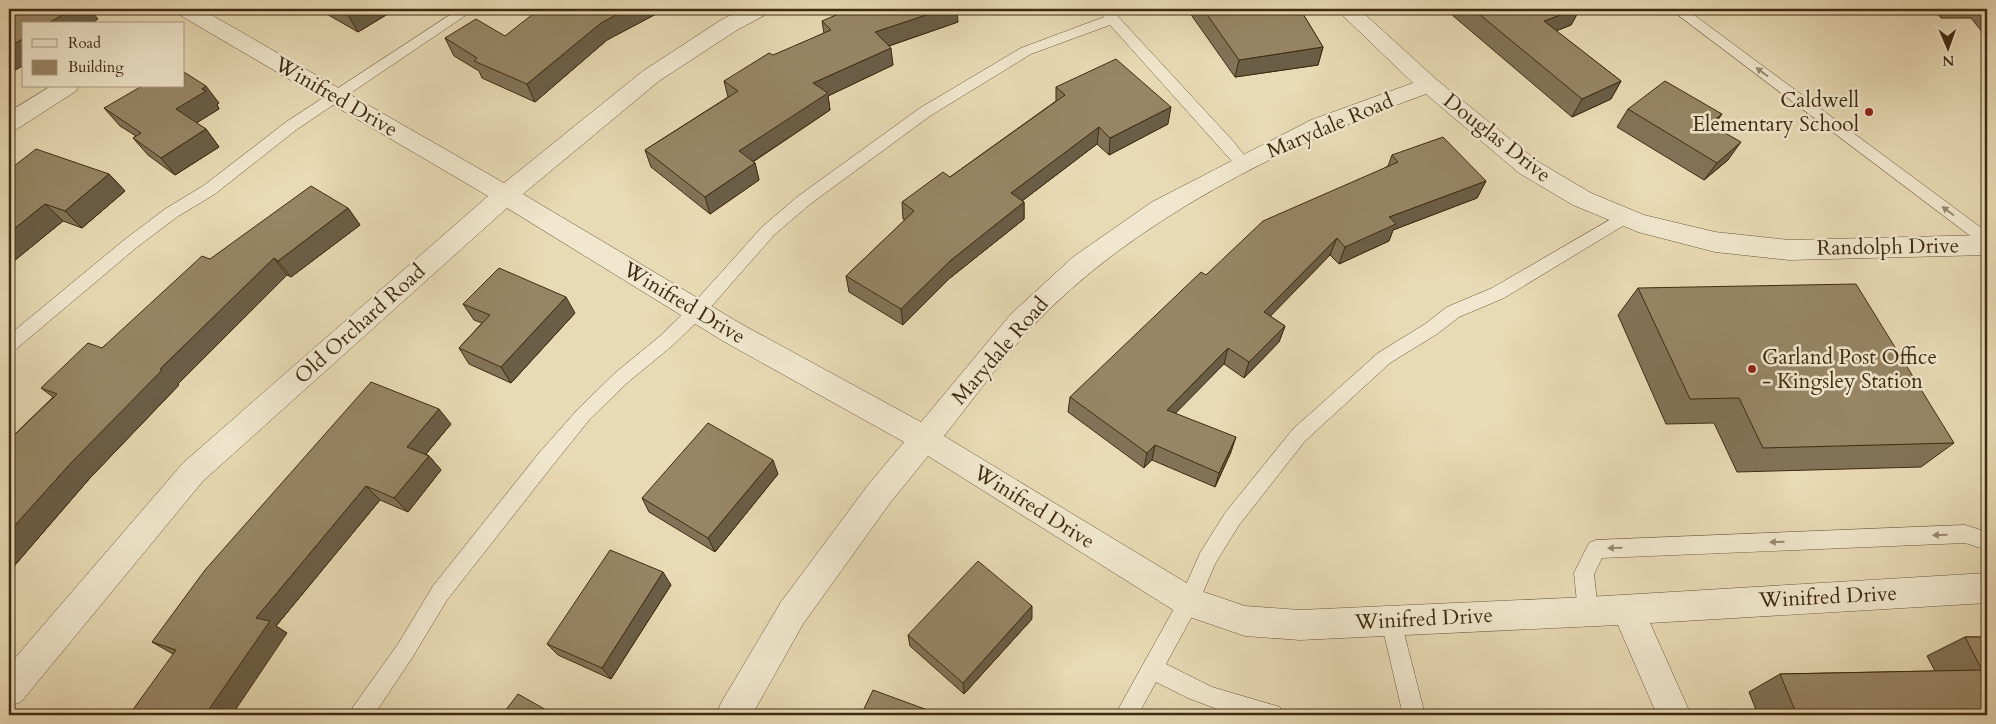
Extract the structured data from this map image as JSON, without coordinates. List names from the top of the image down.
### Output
{
  "streets": {
    "street": [
      "Winifred Drive",
      "Marydale Road",
      "Douglas Drive",
      "Randolph Drive",
      "Old Orchard Road"
    ]
  },
  "crossings": [
    ["Winifred Drive", "Marydale Road"],
    ["Winifred Drive", "Old Orchard Road"],
    ["Marydale Road", "Douglas Drive"],
    ["Douglas Drive", "Randolph Drive"]
  ],
  "places": ["Caldwell Elementary School", "Garland Post Office - Kingsley Station"],
  "legend": ["Road", "Building"],
  "north": "bottom"
}
